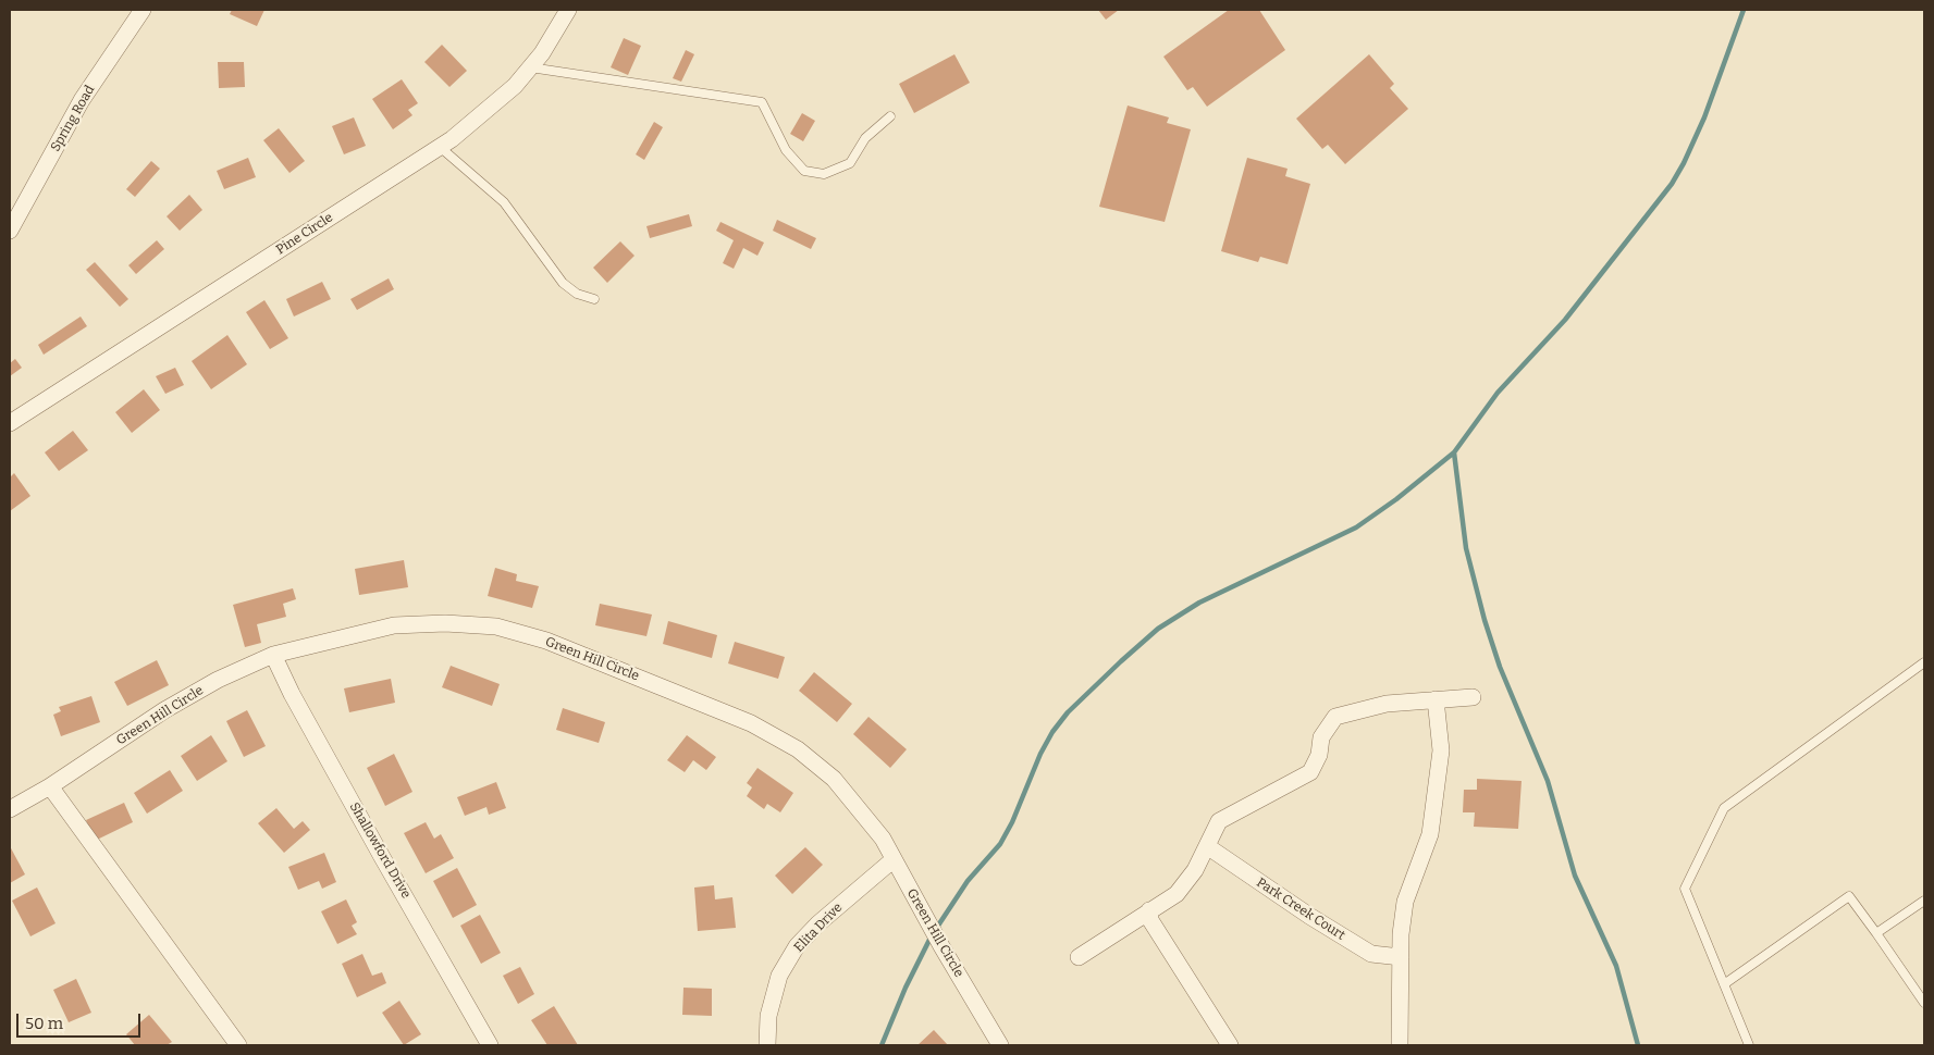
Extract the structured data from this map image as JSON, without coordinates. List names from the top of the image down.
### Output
{
  "streets": {
    "street": [
      "Spring Road",
      "Pine Circle",
      "Green Hill Circle",
      "Shallowford Drive",
      "Park Creek Court",
      "Elita Drive"
    ]
  },
  "crossings": [
    ["Green Hill Circle", "Shallowford Drive"],
    ["Green Hill Circle", "Elita Drive"]
  ],
  "scale_bar": "50 m"
}
